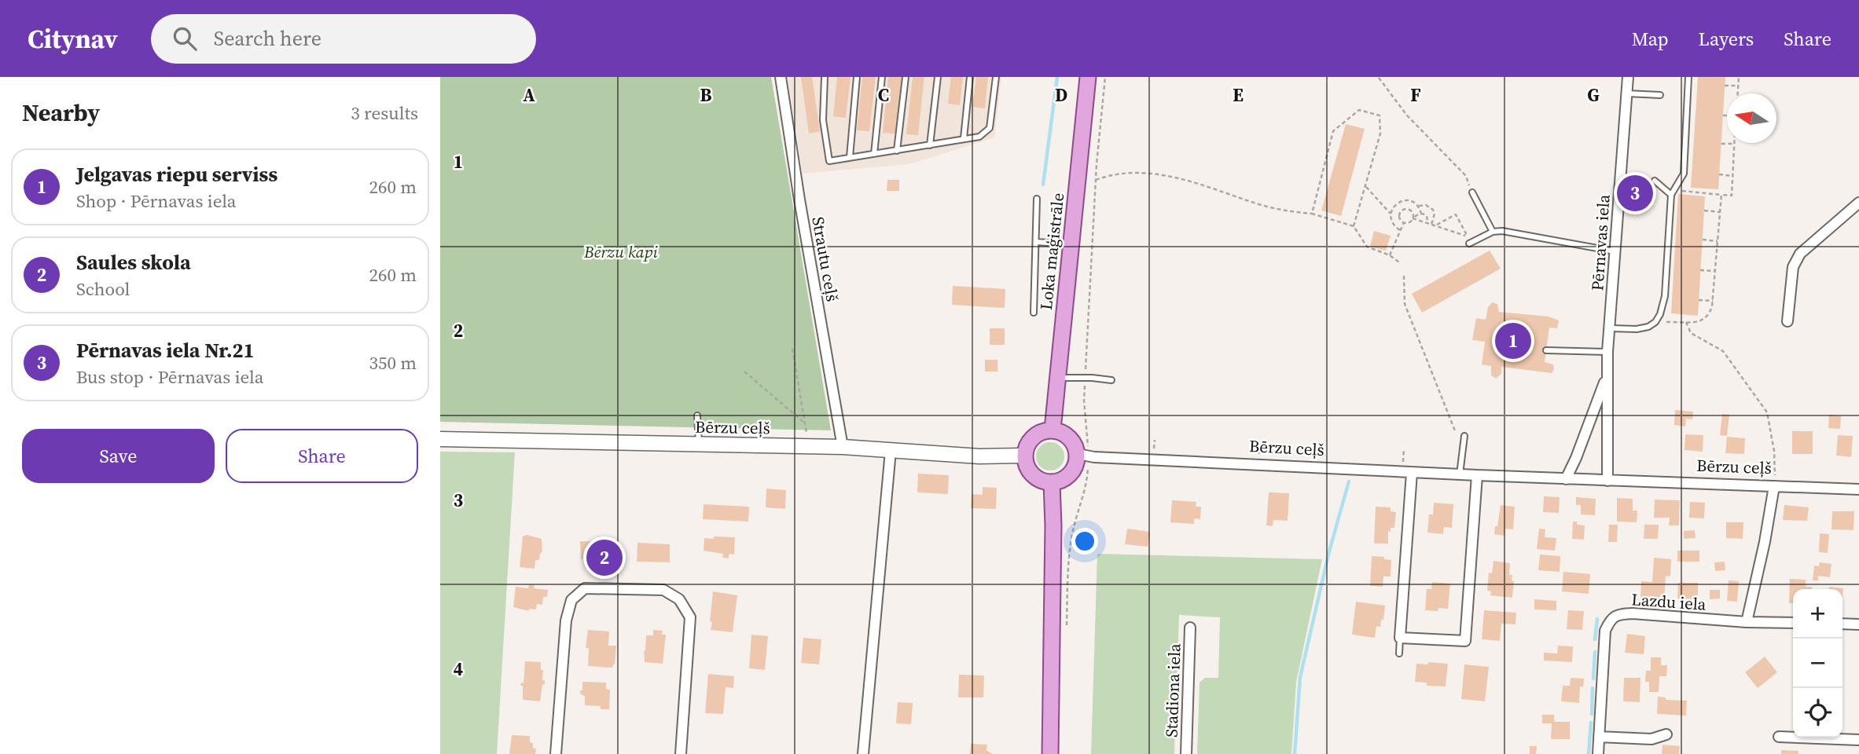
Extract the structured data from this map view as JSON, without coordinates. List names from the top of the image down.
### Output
{
  "streets": {
    "main road": ["Loka maģistrāle"],
    "street": [
      "Pērnavas iela",
      "Strautu ceļš",
      "Bērzu ceļš",
      "Lazdu iela",
      "Stadiona iela"
    ]
  },
  "crossings": [
    ["Pērnavas iela", "Bērzu ceļš"],
    ["Loka maģistrāle", "Bērzu ceļš"],
    ["Strautu ceļš", "Bērzu ceļš"]
  ],
  "parks": ["Bērzu kapi"],
  "north": "left",
  "page": {
    "header": "Citynav",
    "search": "Search here",
    "nav": ["Map", "Layers", "Share"],
    "heading": ["Nearby", "3 results"],
    "list": [
      {
        "mark": "1",
        "name": "Jelgavas riepu serviss",
        "note": "Shop · Pērnavas iela",
        "value": "260 m"
      },
      {
        "mark": "2",
        "name": "Saules skola",
        "note": "School",
        "value": "260 m"
      },
      {
        "mark": "3",
        "name": "Pērnavas iela Nr.21",
        "note": "Bus stop · Pērnavas iela",
        "value": "350 m"
      }
    ],
    "pins": ["3", "1", "2"],
    "buttons": ["Save", "Share"],
    "map_buttons": ["+", "−"]
  },
  "grid": {
    "columns": [
      "A",
      "B",
      "C",
      "D",
      "E",
      "F",
      "G"
    ],
    "rows": [
      "1",
      "2",
      "3",
      "4"
    ]
  }
}
